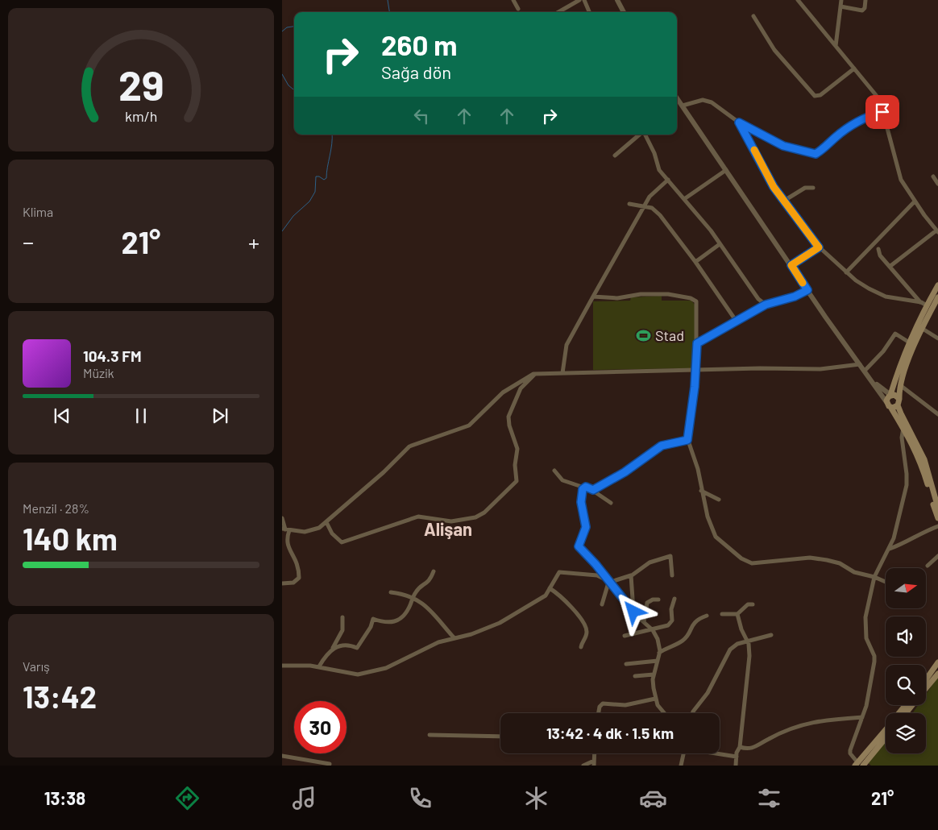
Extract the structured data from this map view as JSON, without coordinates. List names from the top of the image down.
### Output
{
  "districts": ["Alişan"],
  "places": {
    "sports": ["Stad"]
  },
  "north": "right",
  "page": {
    "turn": ["260 m", "Sağa dön"],
    "tile": [
      "Klima",
      ["Menzil · 28%", "140 km"],
      ["Varış", "13:42"]
    ],
    "heat": ["−", "21°", "+"],
    "song": ["104.3 FM", "Müzik"],
    "limit": "30",
    "trip": "13:42 · 4 dk · 1.5 km",
    "tabs": ["13:38", "21°"],
    "gauge": ["29", "km/h"]
  }
}
